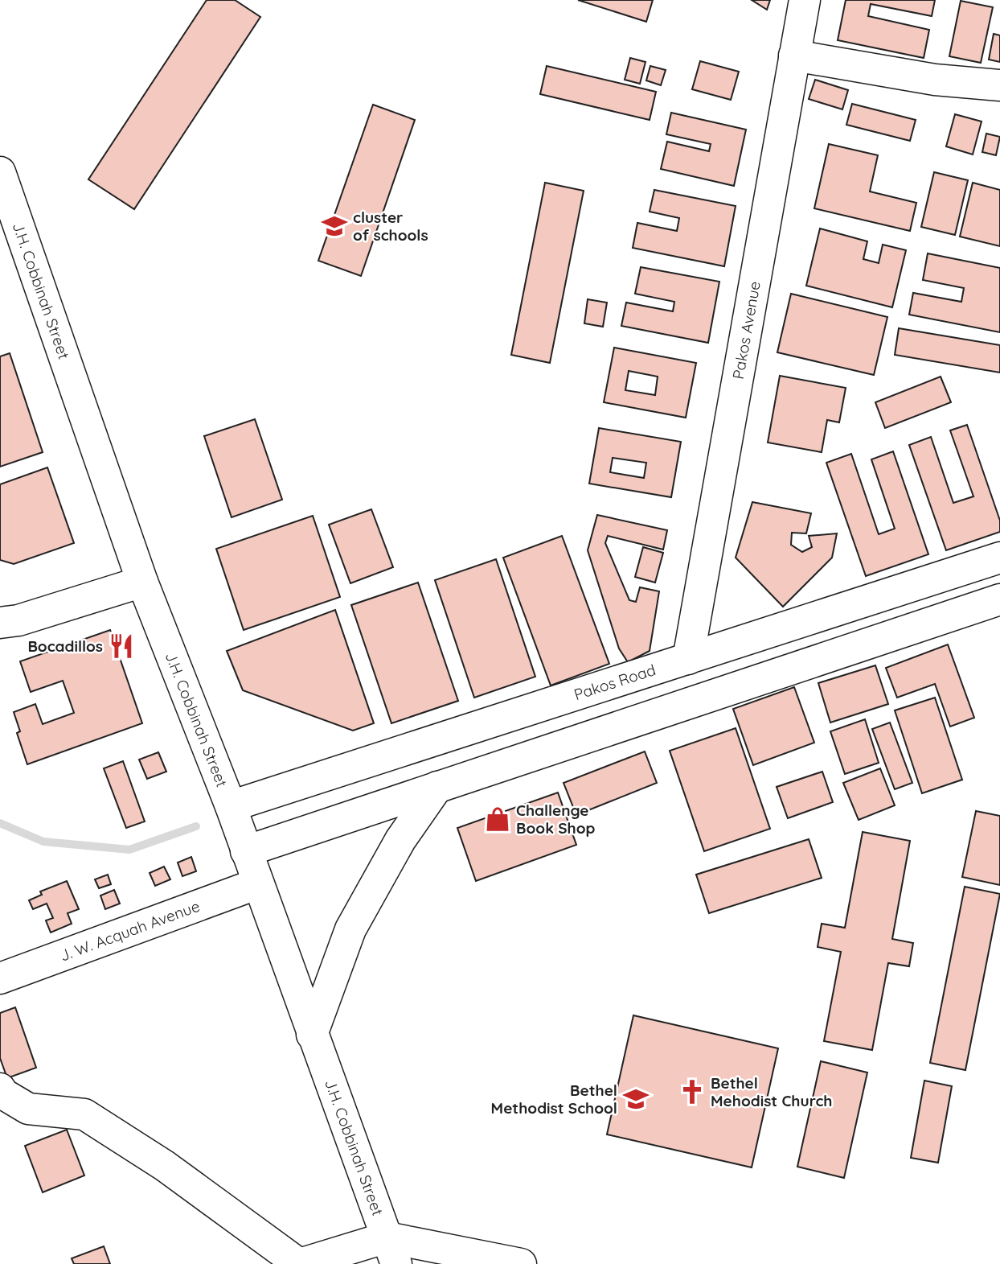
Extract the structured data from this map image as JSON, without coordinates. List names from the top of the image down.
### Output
{
  "streets": {
    "street": [
      "J.H. Cobbinah Street",
      "Pakos Avenue",
      "Pakos Road",
      "J. W. Acquah Avenue"
    ]
  },
  "crossings": [
    ["J.H. Cobbinah Street", "Pakos Road"],
    ["J.H. Cobbinah Street", "J. W. Acquah Avenue"],
    ["Pakos Avenue", "Pakos Road"]
  ],
  "places": {
    "school or university": ["cluster of schools", "Bethel Methodist School"],
    "restaurant": ["Bocadillos"],
    "shop": ["Challenge Book Shop"],
    "church": ["Bethel Mehodist Church"]
  }
}
